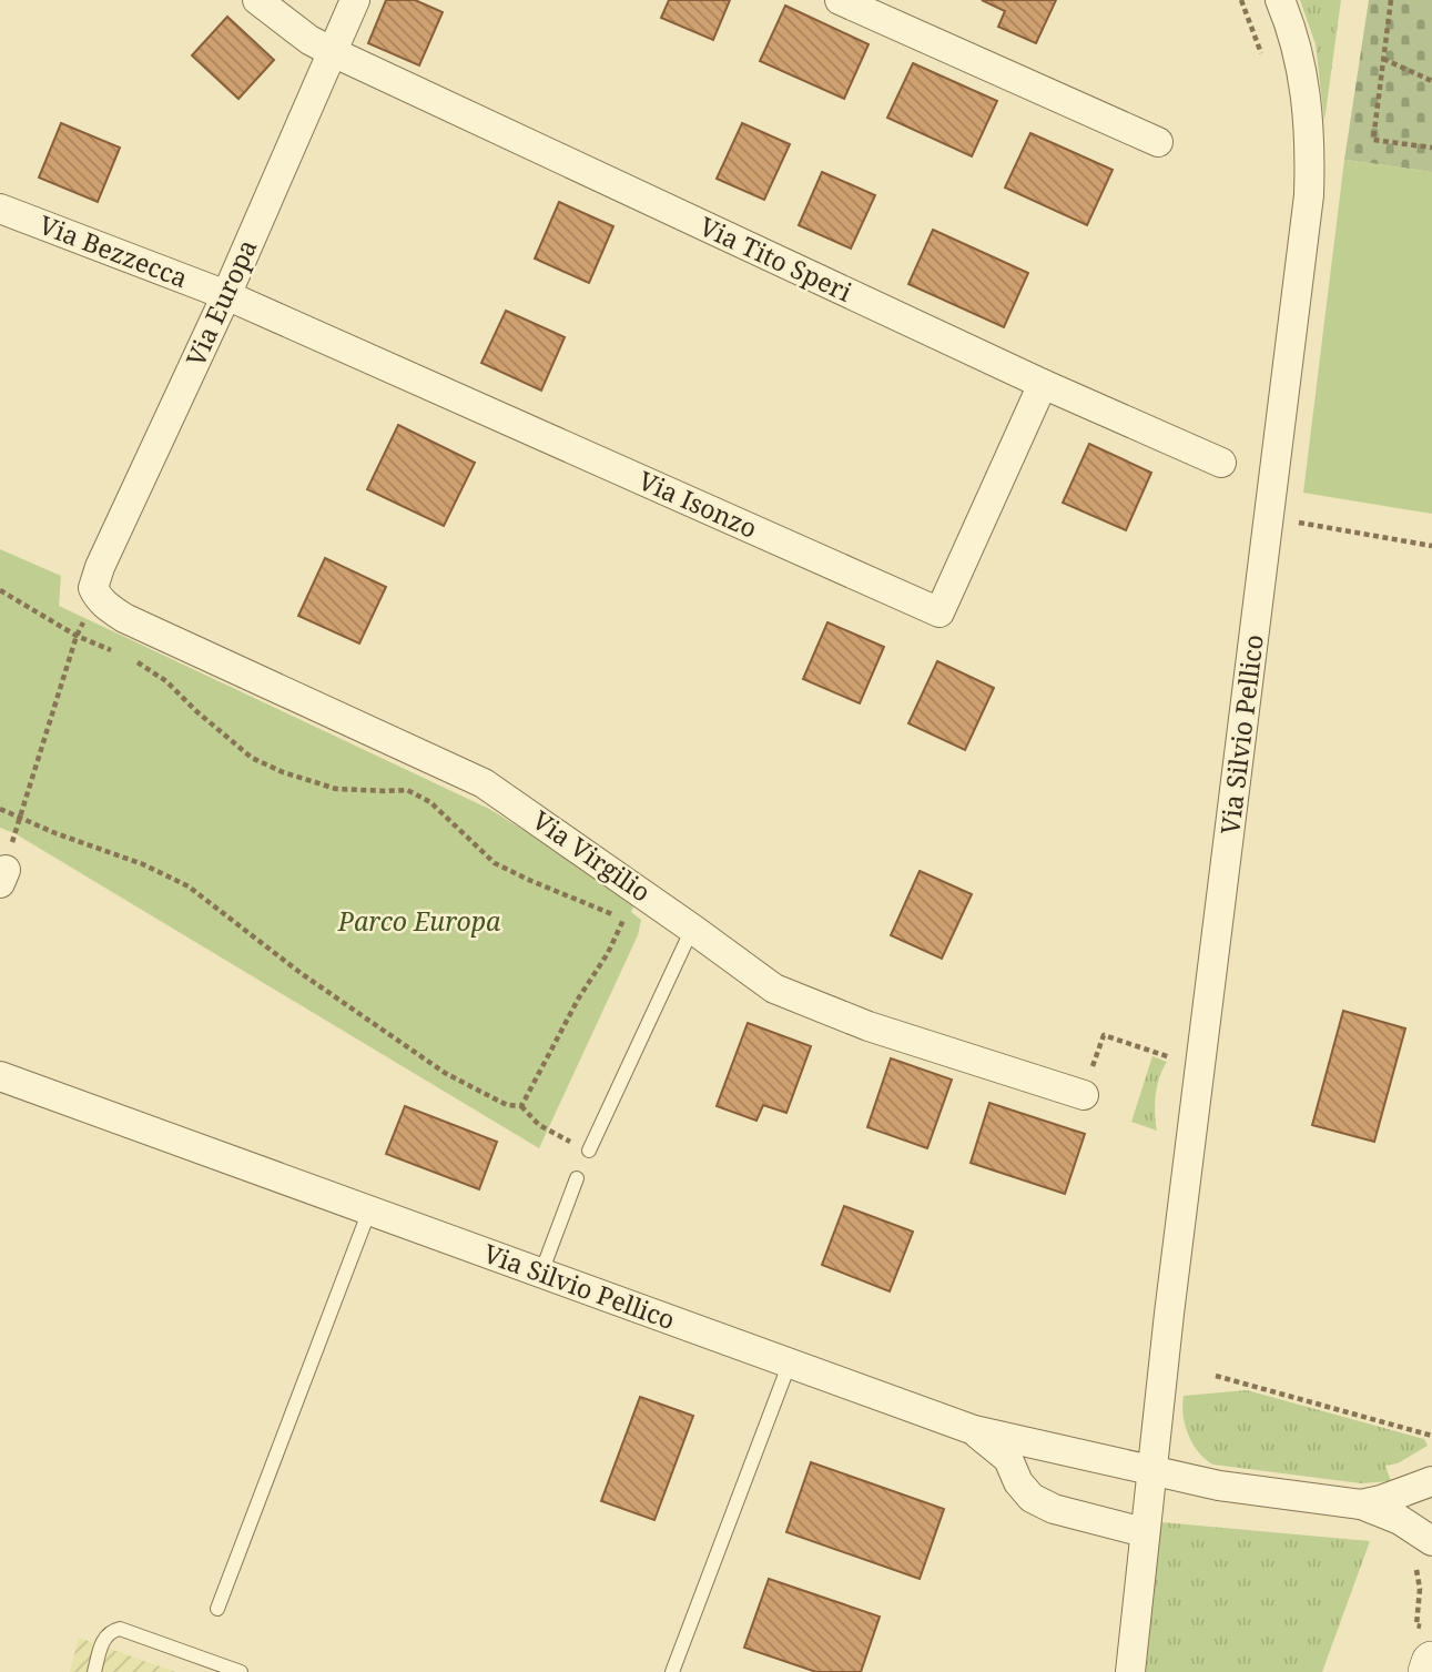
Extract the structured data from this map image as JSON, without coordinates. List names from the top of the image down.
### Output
{
  "streets": {
    "street": [
      "Via Bezzecca",
      "Via Tito Speri",
      "Via Europa",
      "Via Isonzo",
      "Via Silvio Pellico",
      "Via Virgilio"
    ]
  },
  "crossings": [
    ["Via Bezzecca", "Via Europa"],
    ["Via Bezzecca", "Via Isonzo"],
    ["Via Tito Speri", "Via Europa"],
    ["Via Tito Speri", "Via Isonzo"],
    ["Via Europa", "Via Isonzo"],
    ["Via Europa", "Via Virgilio"]
  ],
  "parks": ["Parco Europa"]
}
